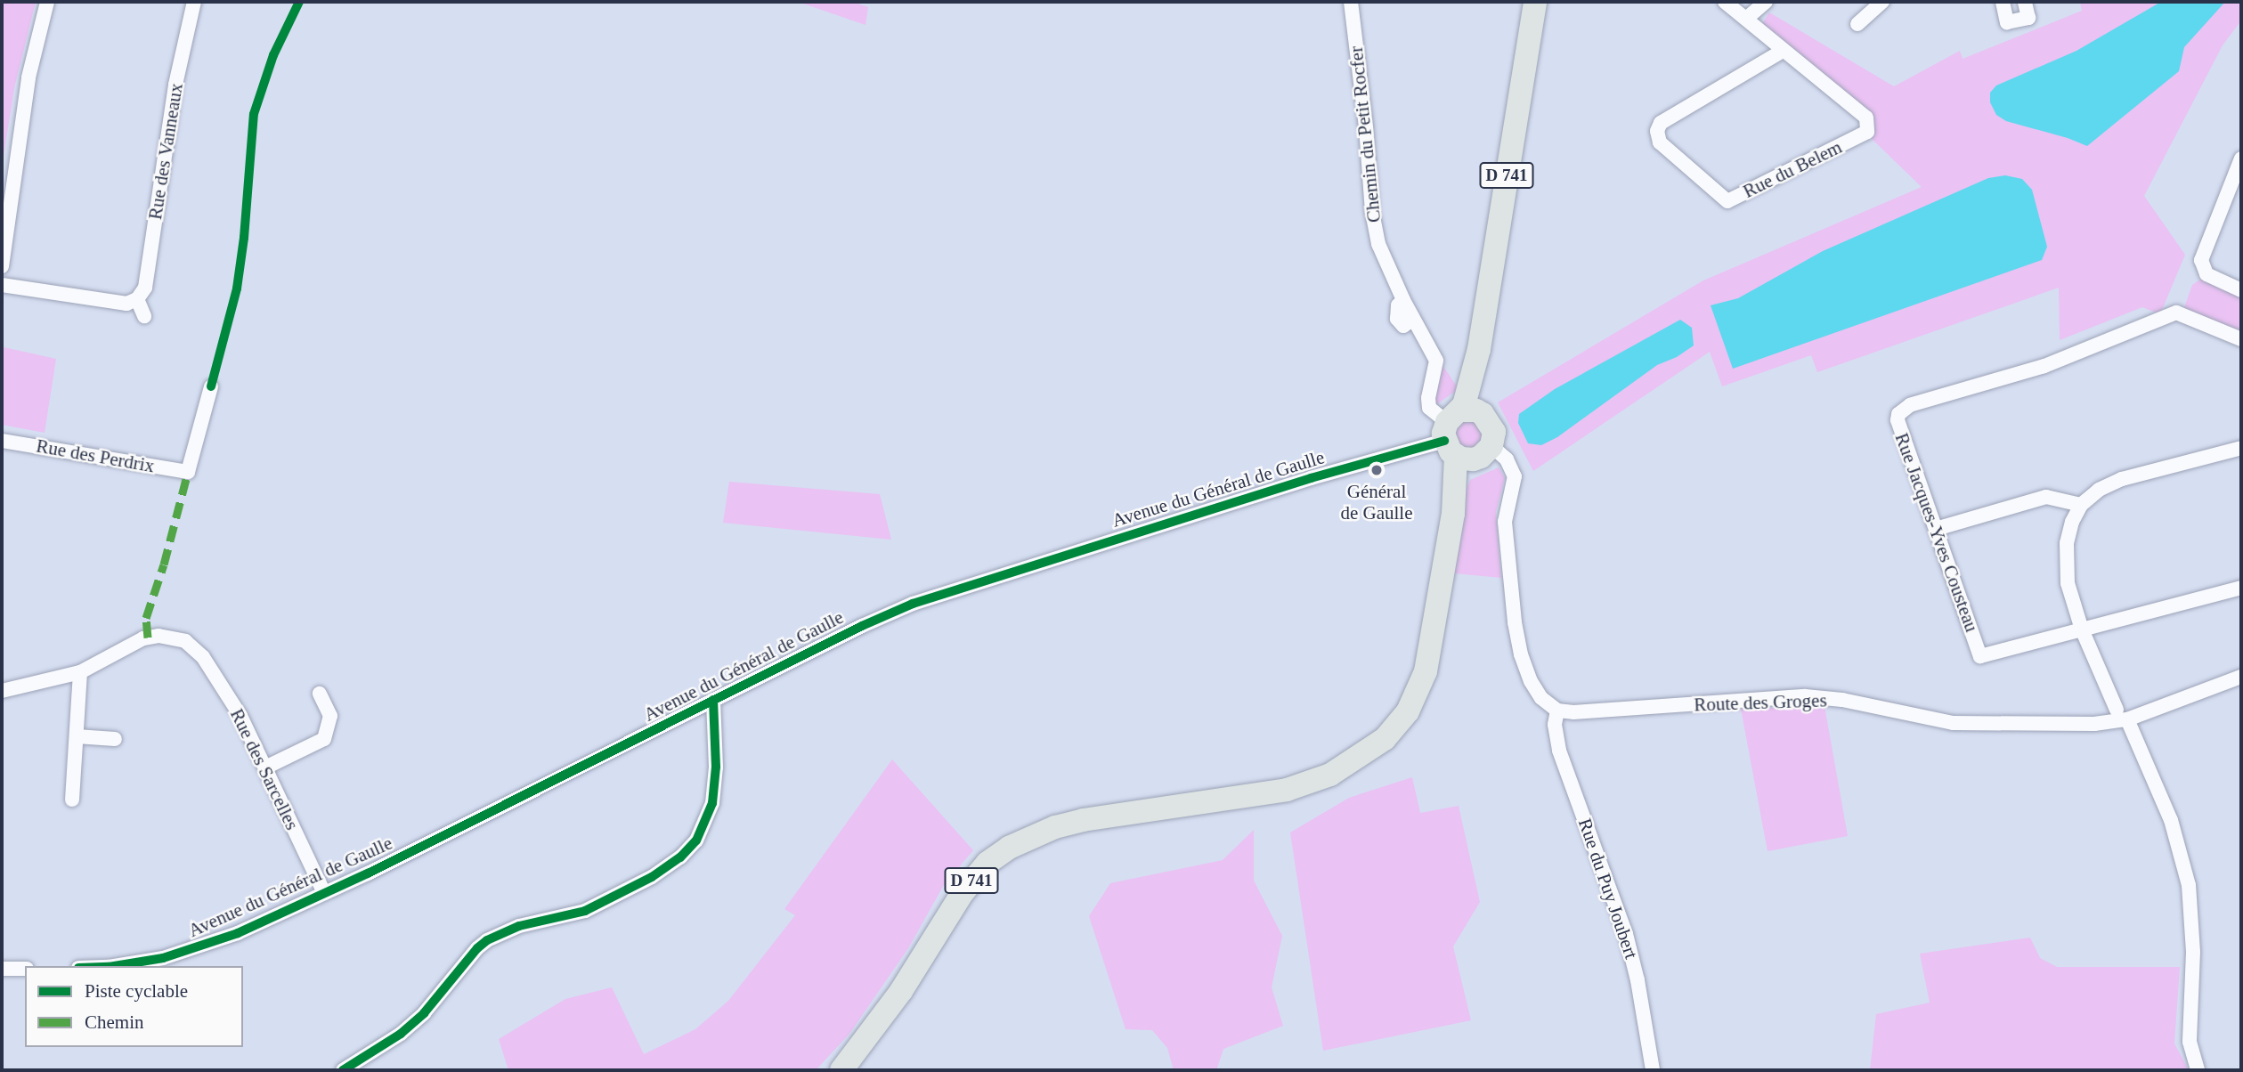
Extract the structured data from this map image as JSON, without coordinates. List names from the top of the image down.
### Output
{
  "streets": {
    "main road": ["D 741"],
    "street": [
      "Chemin du Petit Rocfer",
      "Rue des Vanneaux",
      "Rue du Belem",
      "Rue des Perdrix",
      "Avenue du Général de Gaulle",
      "Rue Jacques-Yves Cousteau",
      "Route des Groges",
      "Rue des Sarcelles",
      "Rue du Puy Joubert"
    ]
  },
  "crossings": [
    ["Chemin du Petit Rocfer", "D 741"],
    ["Chemin du Petit Rocfer", "Avenue du Général de Gaulle"],
    ["D 741", "Avenue du Général de Gaulle"],
    ["Avenue du Général de Gaulle", "Rue des Sarcelles"],
    ["Route des Groges", "Rue du Puy Joubert"]
  ],
  "places": ["Général de Gaulle"],
  "legend": ["Piste cyclable", "Chemin"]
}
